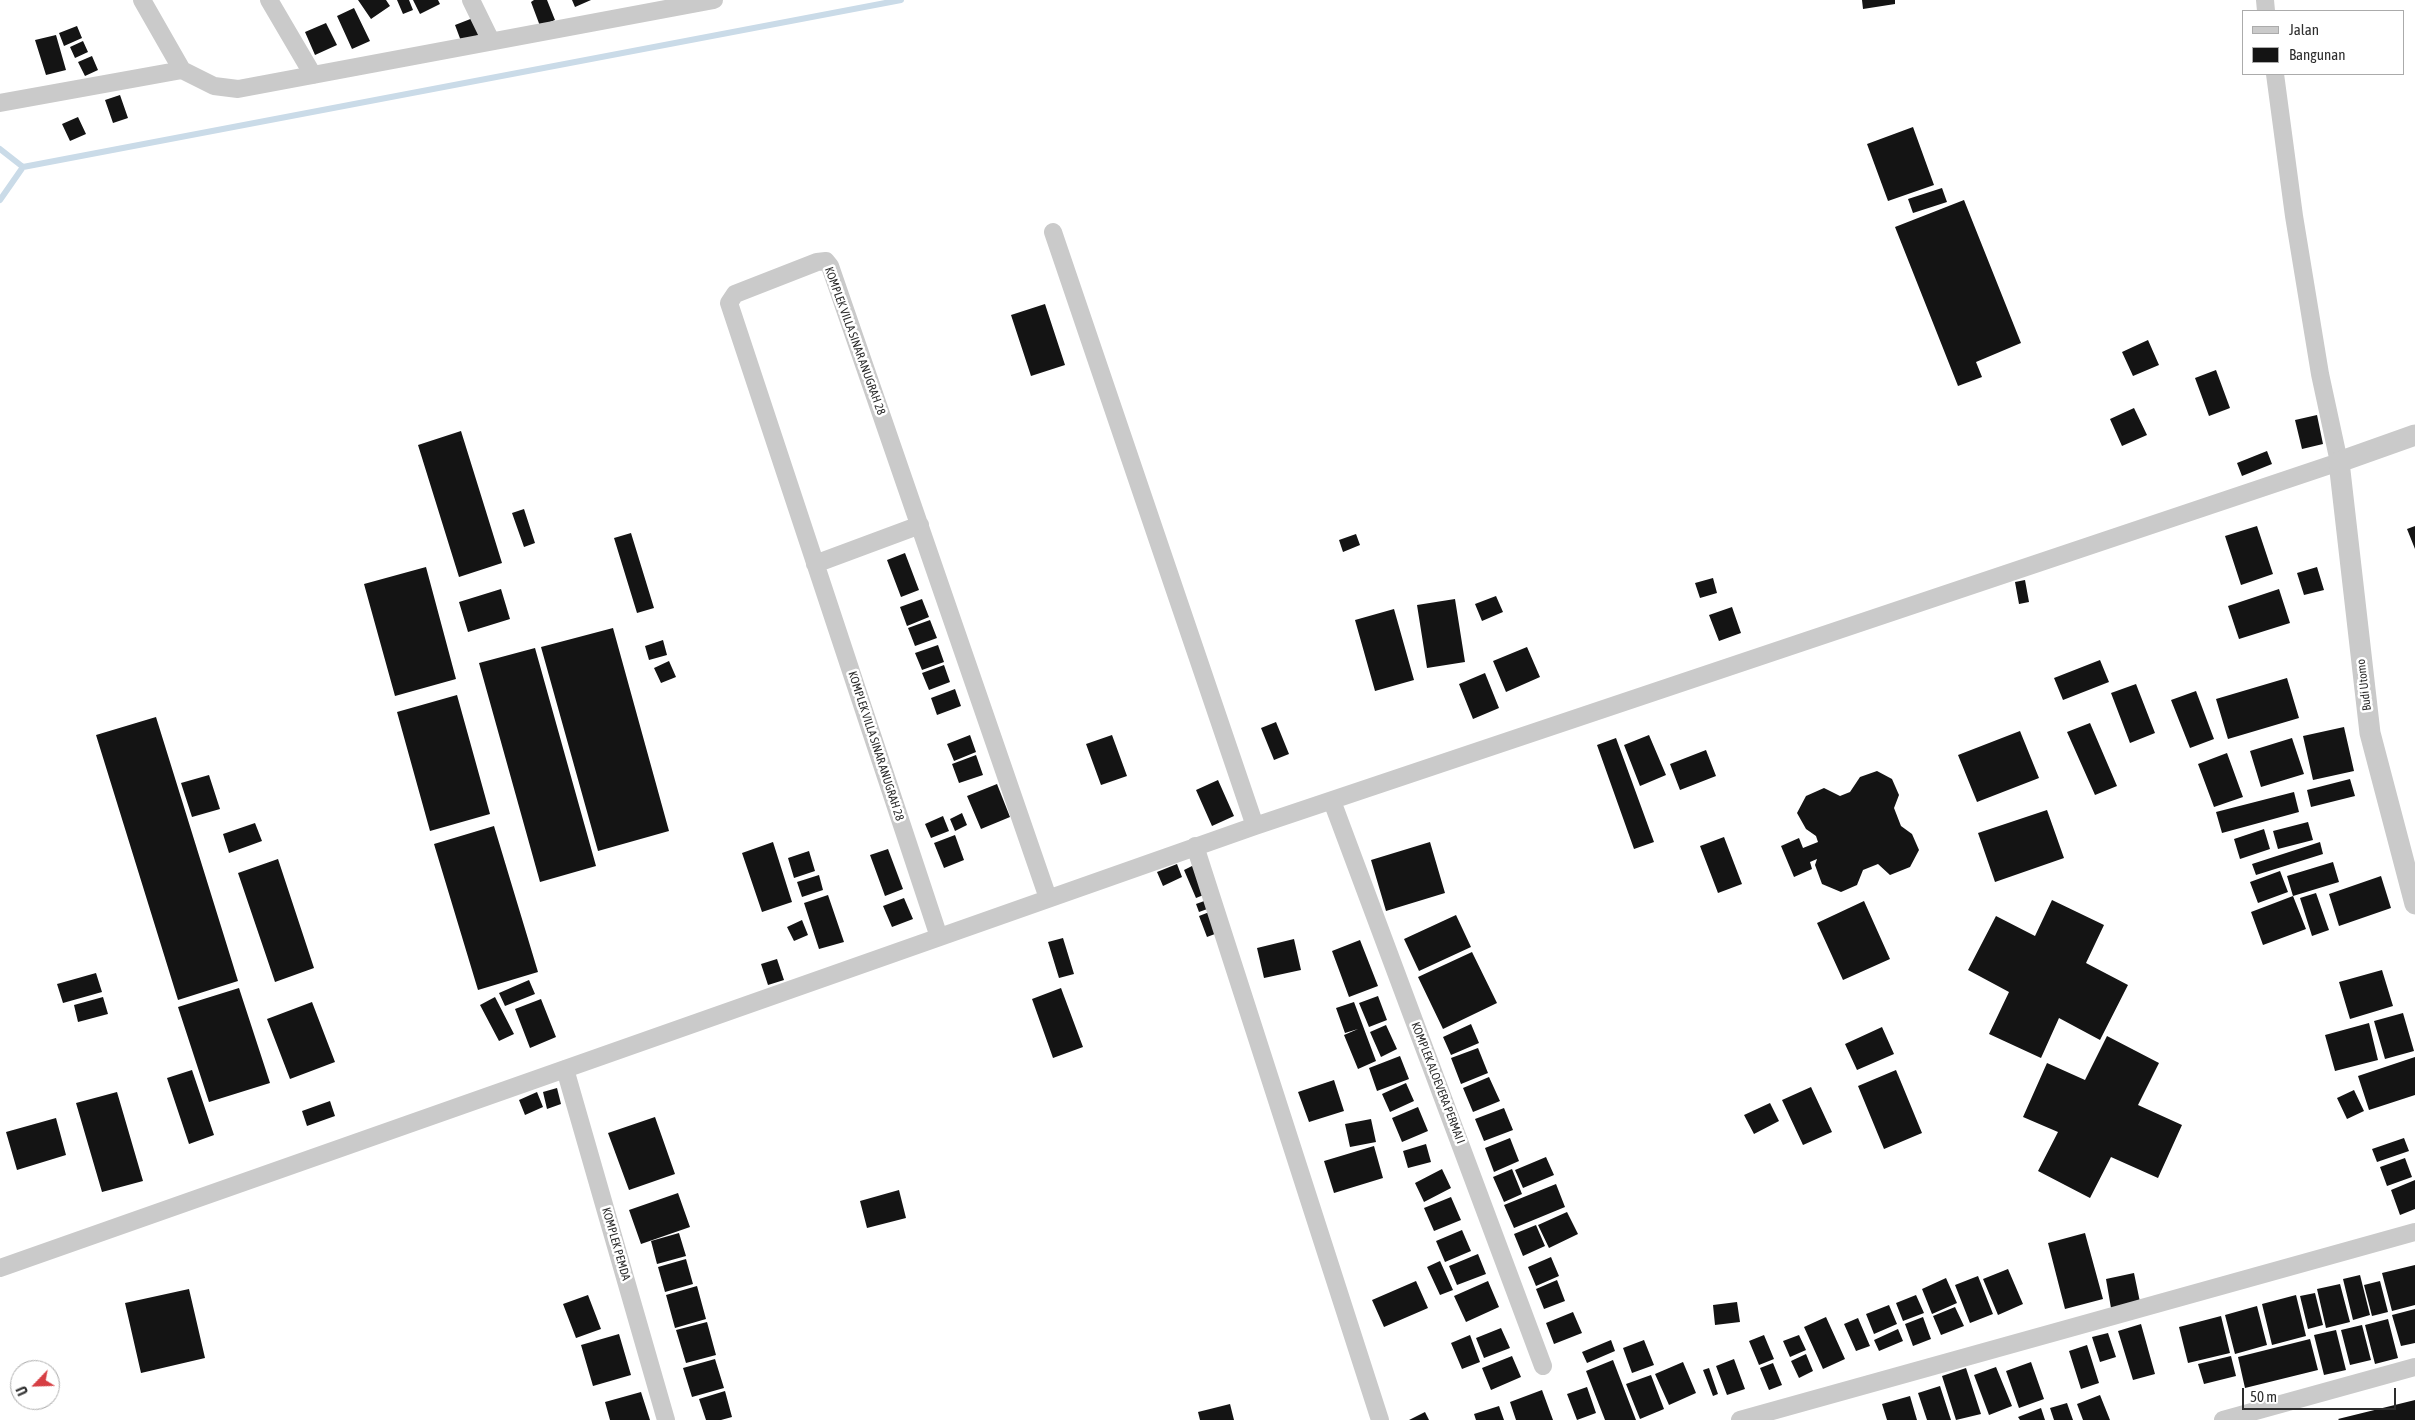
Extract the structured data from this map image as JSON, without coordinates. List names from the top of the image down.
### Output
{
  "streets": {
    "street": [
      "KOMPLEK VILLA SINAR ANUGRAH 28",
      "Budi Utomo",
      "KOMPLEK ALOEVERA PERMAI I",
      "KOMPLEK PEMDA"
    ]
  },
  "legend": ["Jalan", "Bangunan"],
  "scale_bar": "50 m",
  "north": "bottom left"
}
